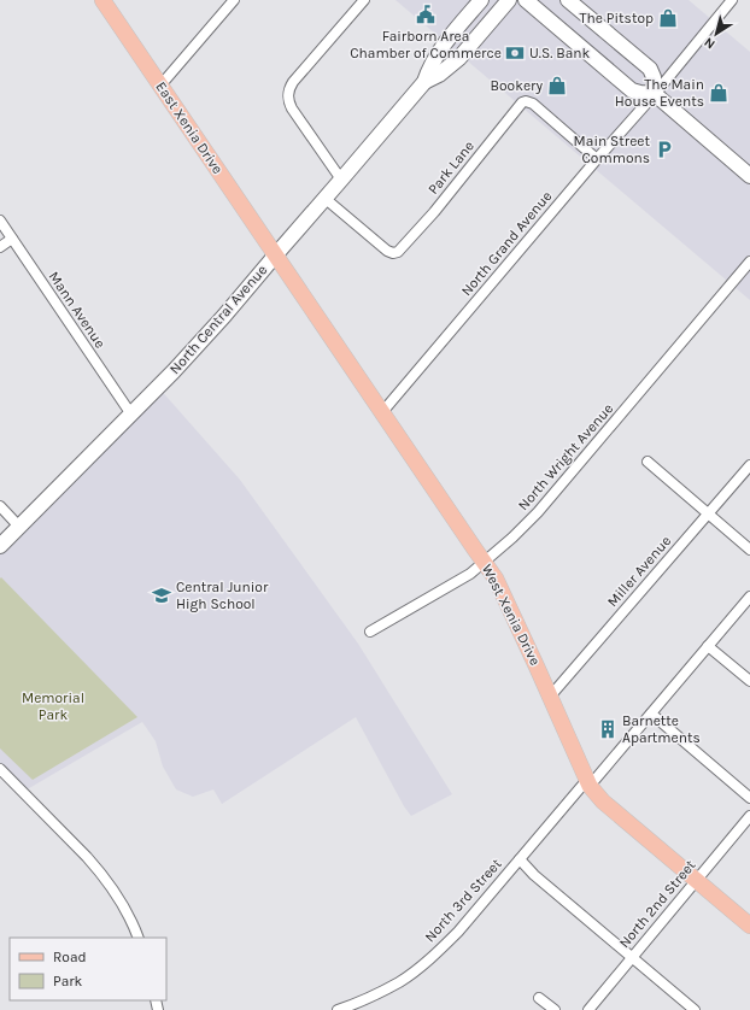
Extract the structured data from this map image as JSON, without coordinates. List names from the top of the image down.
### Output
{
  "streets": {
    "main road": ["East Xenia Drive", "West Xenia Drive"],
    "street": [
      "Park Lane",
      "North Grand Avenue",
      "Mann Avenue",
      "North Central Avenue",
      "North Wright Avenue",
      "Miller Avenue",
      "North 3rd Street",
      "North 2nd Street"
    ]
  },
  "crossings": [
    ["East Xenia Drive", "North Central Avenue"],
    ["East Xenia Drive", "West Xenia Drive"],
    ["Park Lane", "North Grand Avenue"],
    ["Park Lane", "North Central Avenue"],
    ["North Grand Avenue", "West Xenia Drive"],
    ["Mann Avenue", "North Central Avenue"],
    ["North Central Avenue", "West Xenia Drive"],
    ["North Wright Avenue", "West Xenia Drive"],
    ["Miller Avenue", "West Xenia Drive"],
    ["West Xenia Drive", "North 3rd Street"],
    ["West Xenia Drive", "North 2nd Street"]
  ],
  "parks": ["Memorial Park"],
  "places": {
    "public building": ["Fairborn Area Chamber of Commerce"],
    "shop": ["The Pitstop", "Bookery", "The Main House Events"],
    "bank": ["U.S. Bank"],
    "parking": ["Main Street Commons"],
    "school or university": ["Central Junior High School"],
    "building": ["Barnette Apartments"]
  },
  "legend": ["Road", "Park"],
  "north": "bottom left"
}
